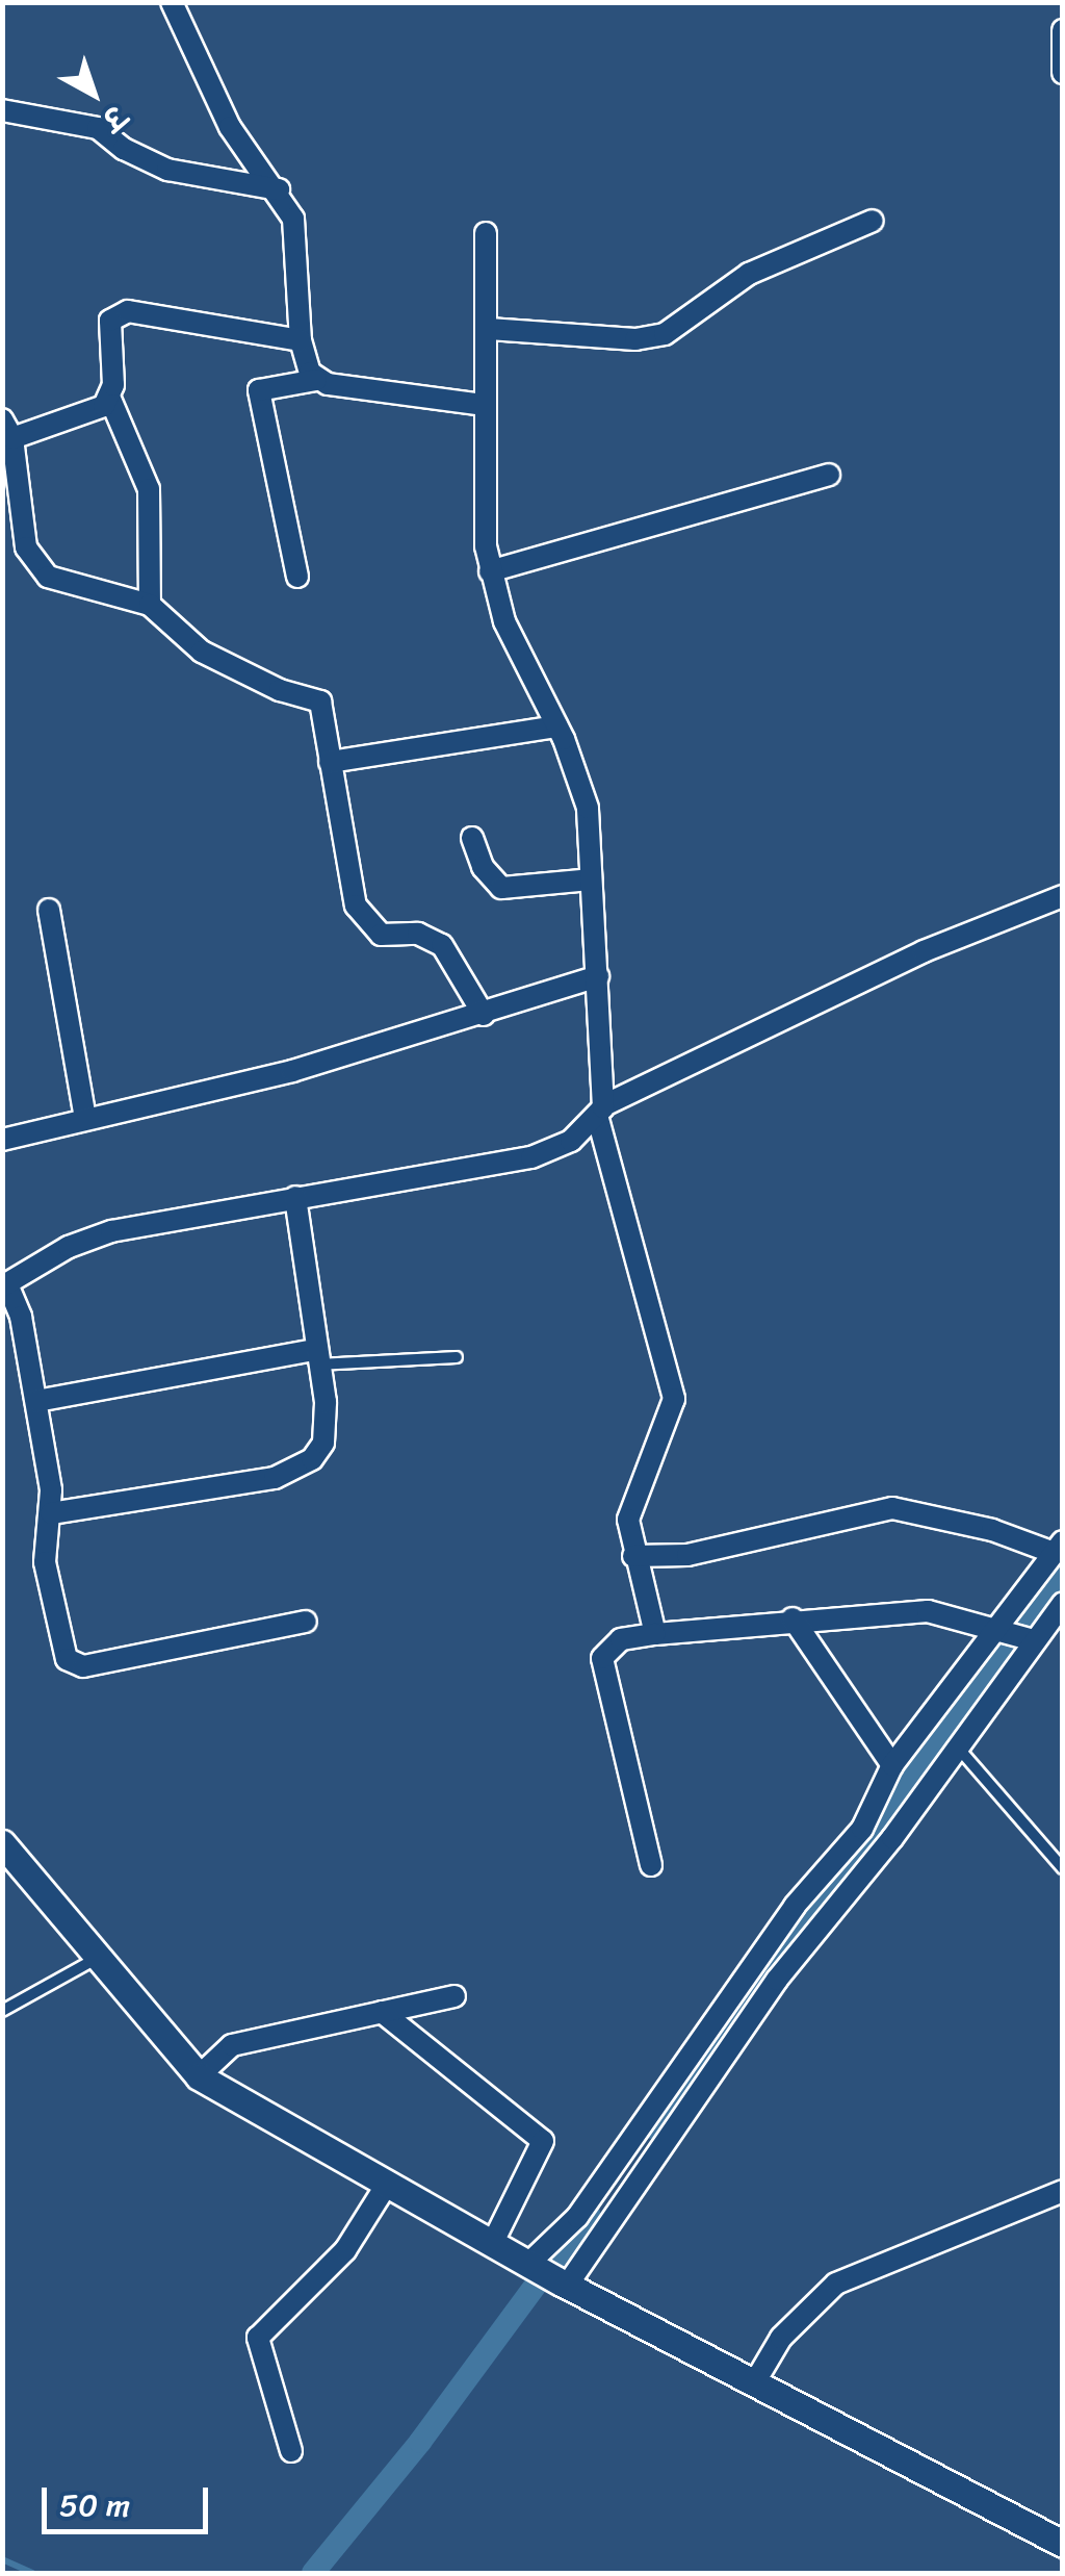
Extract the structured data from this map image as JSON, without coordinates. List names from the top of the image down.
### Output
{
  "scale_bar": "50 m",
  "north": "bottom right"
}
